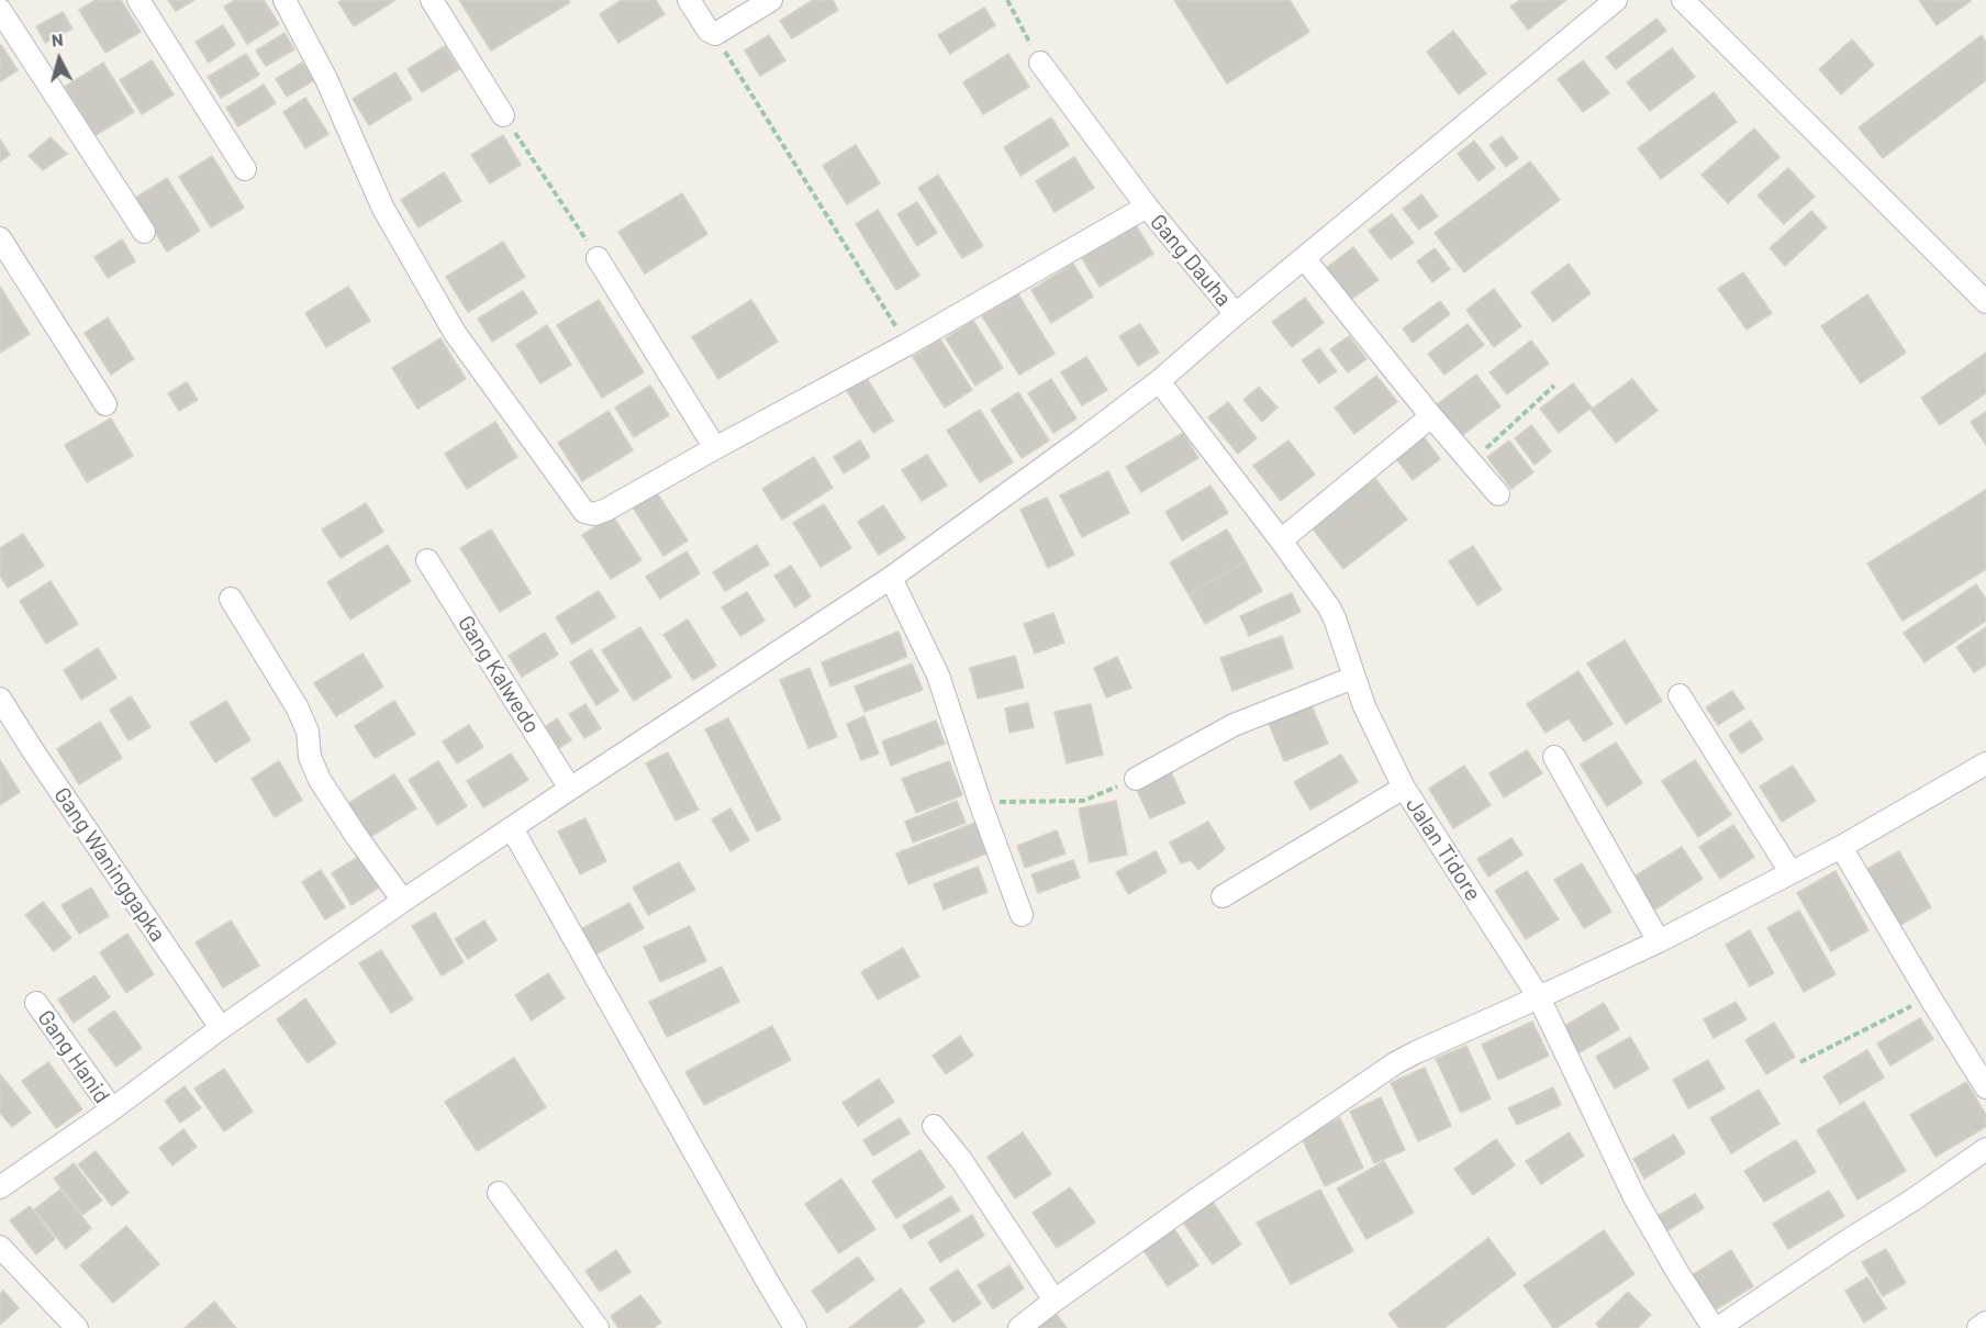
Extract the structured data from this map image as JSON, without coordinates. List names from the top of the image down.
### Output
{
  "streets": {
    "street": [
      "Gang Dauha",
      "Gang Kalwedo",
      "Jalan Tidore",
      "Gang Waninggapka",
      "Gang Hanid"
    ]
  },
  "north": "top"
}
